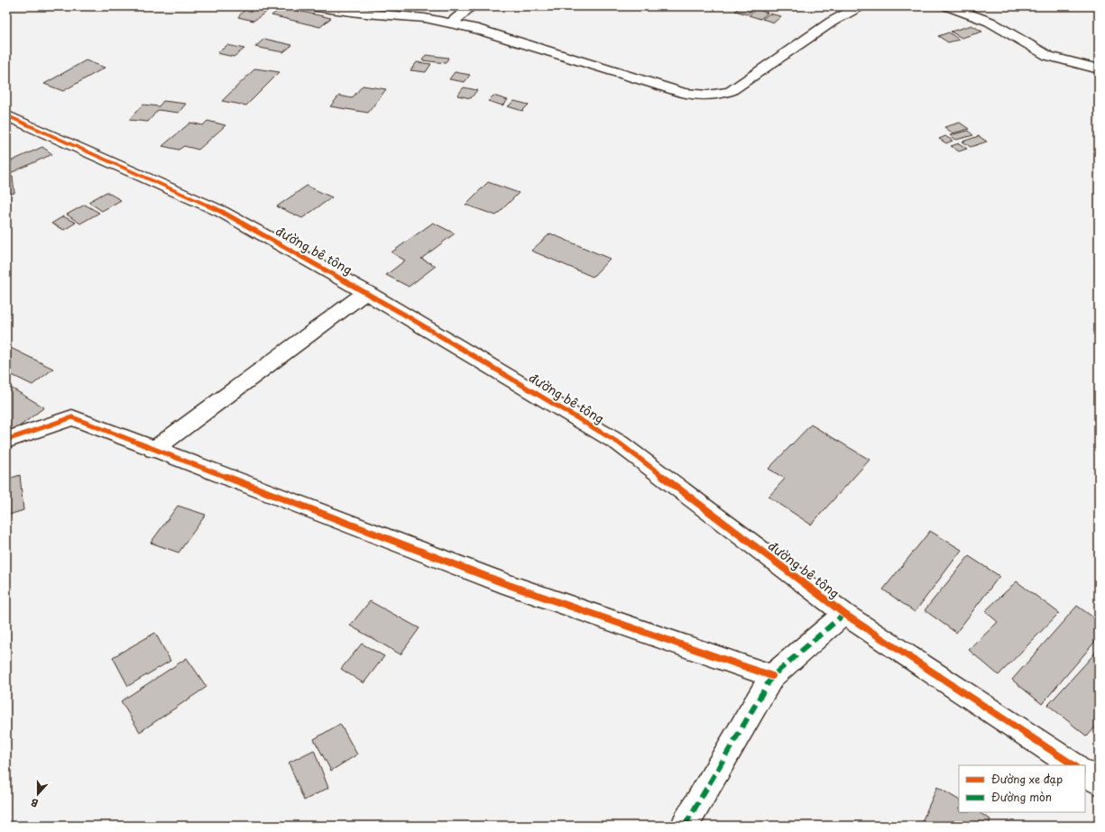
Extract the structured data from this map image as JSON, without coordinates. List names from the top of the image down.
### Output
{
  "streets": {
    "street": ["đường bê tông"]
  },
  "legend": ["Đường xe đạp", "Đường mòn"],
  "north": "bottom"
}
